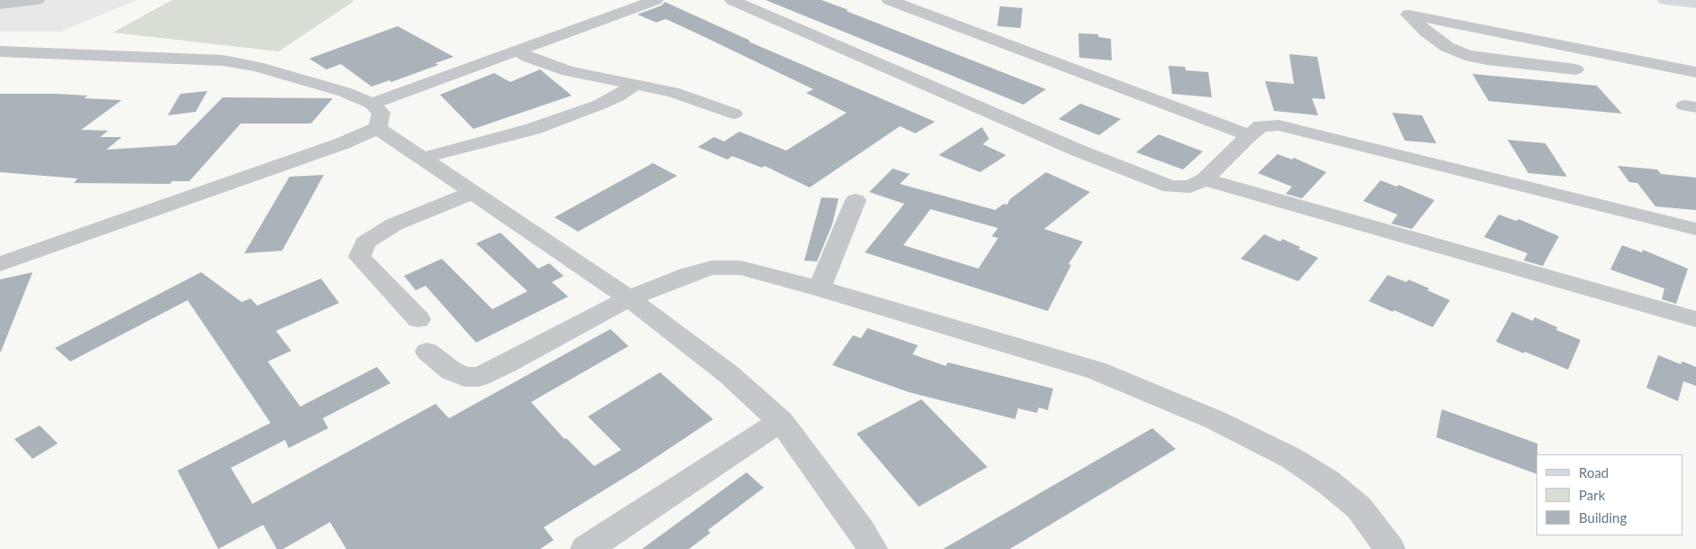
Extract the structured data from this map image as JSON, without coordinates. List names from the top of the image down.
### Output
{
  "legend": ["Road", "Park", "Building"]
}
